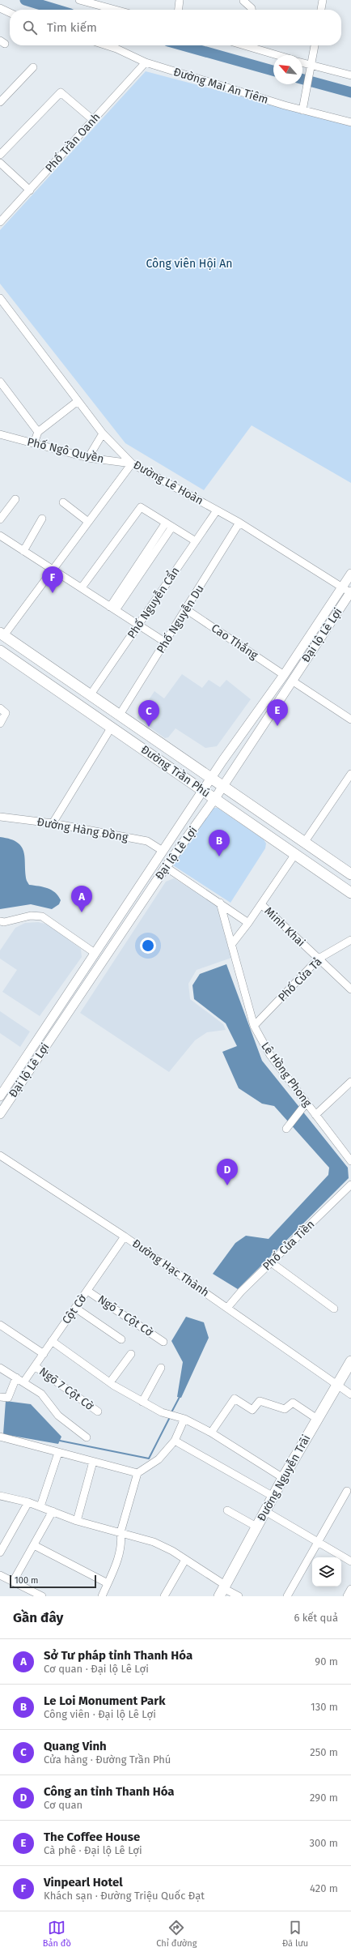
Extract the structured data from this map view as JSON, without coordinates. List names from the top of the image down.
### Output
{
  "streets": {
    "highway": ["Đường Trần Phú", "Đường Nguyễn Trãi"],
    "main road": ["Đại lộ Lê Lợi"],
    "street": [
      "Đường Mai An Tiêm",
      "Phố Trần Oanh",
      "Phố Ngô Quyền",
      "Đường Lê Hoàn",
      "Phố Nguyễn Cẩn",
      "Phố Nguyễn Du",
      "Cao Thắng",
      "Đường Hàng Đồng",
      "Minh Khai",
      "Phố Cửa Tả",
      "Lê Hồng Phong",
      "Phố Cửa Tiền",
      "Đường Hạc Thành",
      "Cột Cờ",
      "Ngõ 1 Cột Cờ",
      "Ngõ 7 Cột Cờ"
    ]
  },
  "crossings": [
    ["Đường Mai An Tiêm", "Phố Trần Oanh"],
    ["Phố Ngô Quyền", "Đường Lê Hoàn"],
    ["Đường Lê Hoàn", "Phố Nguyễn Cẩn"],
    ["Đường Lê Hoàn", "Phố Nguyễn Du"],
    ["Đường Lê Hoàn", "Đại lộ Lê Lợi"],
    ["Phố Nguyễn Cẩn", "Đường Trần Phú"],
    ["Phố Nguyễn Du", "Cao Thắng"],
    ["Phố Nguyễn Du", "Đường Trần Phú"],
    ["Đại lộ Lê Lợi", "Cao Thắng"],
    ["Đại lộ Lê Lợi", "Đường Trần Phú"],
    ["Đại lộ Lê Lợi", "Đường Hàng Đồng"],
    ["Đại lộ Lê Lợi", "Minh Khai"],
    ["Minh Khai", "Phố Cửa Tả"],
    ["Minh Khai", "Lê Hồng Phong"],
    ["Phố Cửa Tả", "Lê Hồng Phong"],
    ["Phố Cửa Tiền", "Đường Hạc Thành"],
    ["Đường Hạc Thành", "Cột Cờ"],
    ["Đường Hạc Thành", "Đường Nguyễn Trãi"],
    ["Cột Cờ", "Ngõ 1 Cột Cờ"],
    ["Cột Cờ", "Ngõ 7 Cột Cờ"]
  ],
  "parks": ["Công viên Hội An"],
  "scale_bar": "100 m",
  "north": "top left",
  "page": {
    "search": "Tìm kiếm",
    "pins": [
      "F",
      "E",
      "C",
      "B",
      "A",
      "D"
    ],
    "scale": "100 m",
    "heading": ["Gần đây", "6 kết quả"],
    "list": [
      {
        "mark": "A",
        "name": "Sở Tư pháp tỉnh Thanh Hóa",
        "note": "Cơ quan · Đại lộ Lê Lợi",
        "value": "90 m"
      },
      {
        "mark": "B",
        "name": "Le Loi Monument Park",
        "note": "Công viên · Đại lộ Lê Lợi",
        "value": "130 m"
      },
      {
        "mark": "C",
        "name": "Quang Vinh",
        "note": "Cửa hàng · Đường Trần Phú",
        "value": "250 m"
      },
      {
        "mark": "D",
        "name": "Công an tỉnh Thanh Hóa",
        "note": "Cơ quan",
        "value": "290 m"
      },
      {
        "mark": "E",
        "name": "The Coffee House",
        "note": "Cà phê · Đại lộ Lê Lợi",
        "value": "300 m"
      },
      {
        "mark": "F",
        "name": "Vinpearl Hotel",
        "note": "Khách sạn · Đường Triệu Quốc Đạt",
        "value": "420 m"
      }
    ],
    "nav": ["Bản đồ", "Chỉ đường", "Đã lưu"]
  }
}
